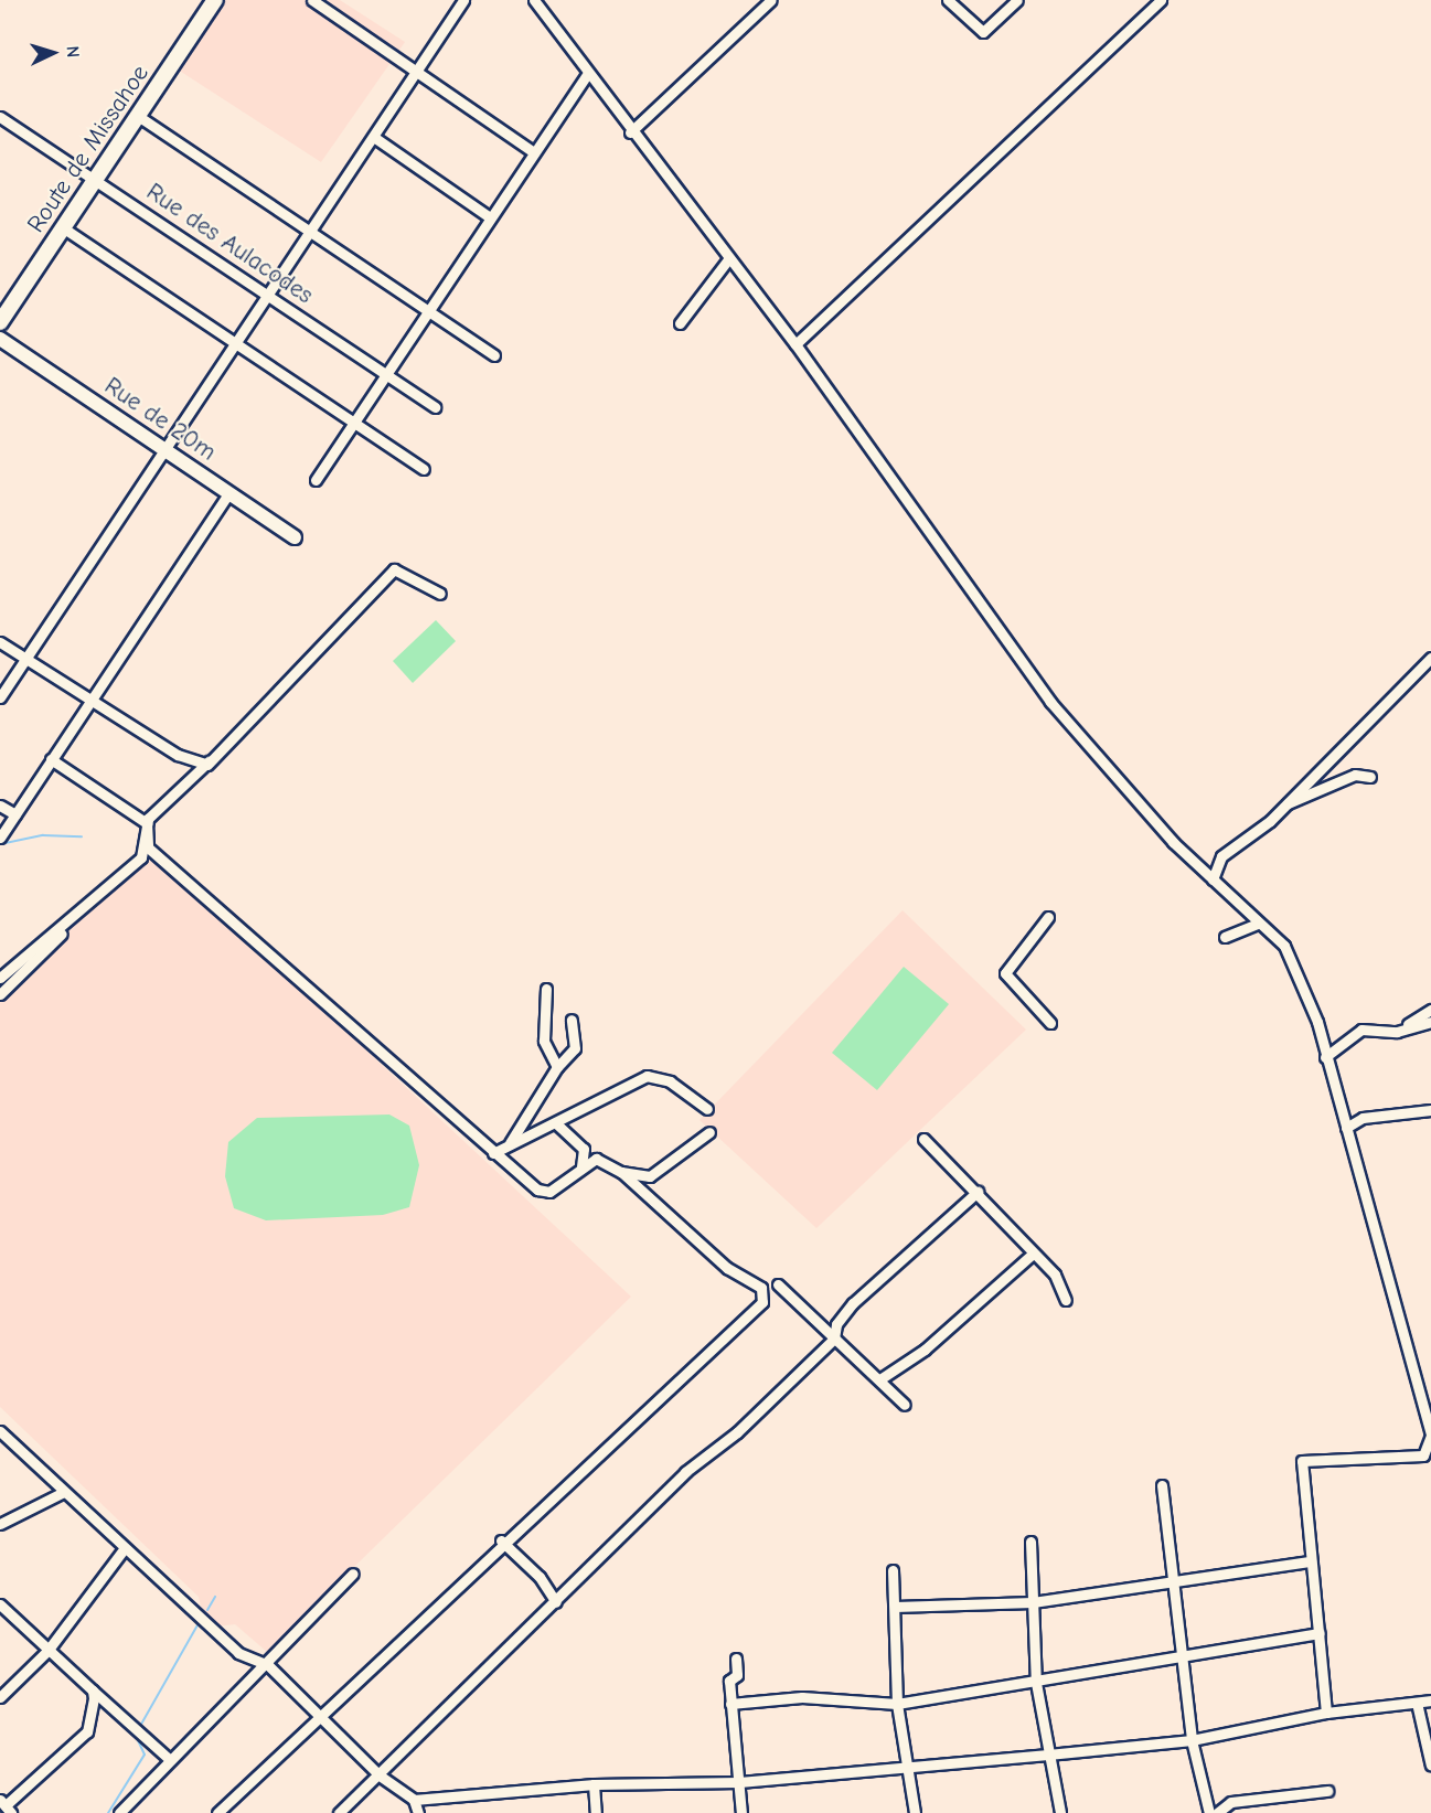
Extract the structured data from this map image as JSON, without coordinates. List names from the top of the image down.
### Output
{
  "streets": {
    "main road": ["Route de Missahoe"],
    "street": ["Rue des Aulacodes", "Rue de 20m"]
  },
  "crossings": [
    ["Route de Missahoe", "Rue des Aulacodes"]
  ],
  "north": "right"
}
